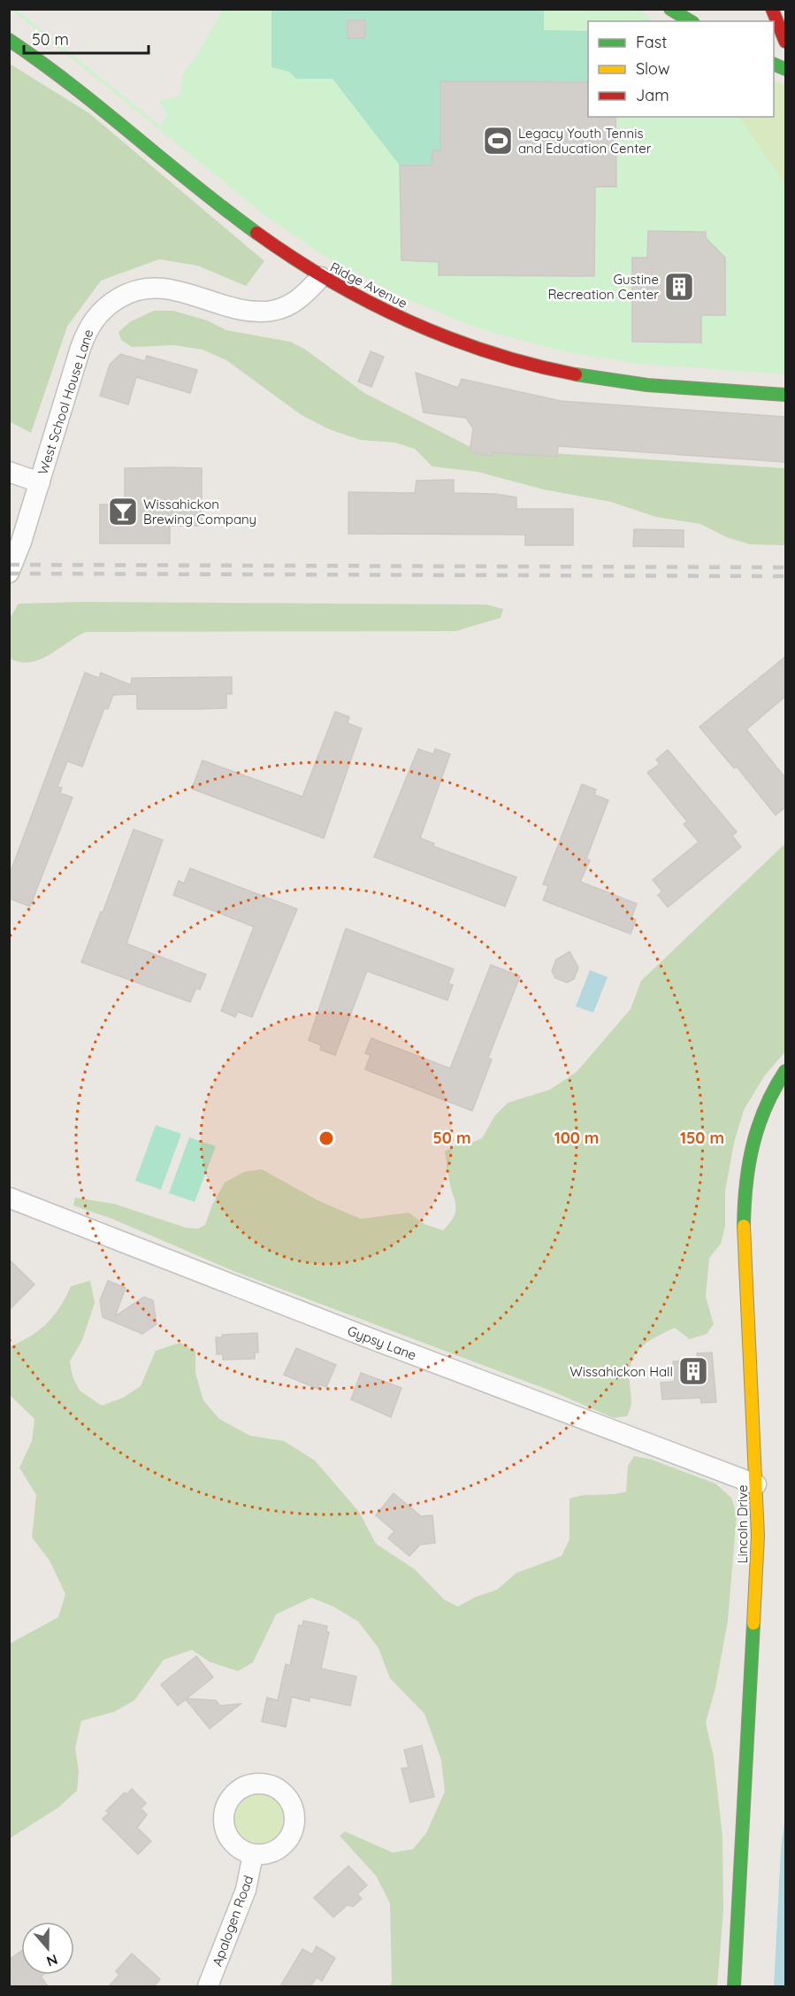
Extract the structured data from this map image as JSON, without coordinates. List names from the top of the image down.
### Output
{
  "streets": {
    "main road": ["Ridge Avenue", "Lincoln Drive"],
    "street": ["West School House Lane", "Gypsy Lane", "Apalogen Road"]
  },
  "crossings": [
    ["Ridge Avenue", "West School House Lane"],
    ["Gypsy Lane", "Lincoln Drive"]
  ],
  "places": {
    "sports": ["Legacy Youth Tennis and Education Center"],
    "building": ["Gustine Recreation Center", "Wissahickon Hall"],
    "bar": ["Wissahickon Brewing Company"]
  },
  "legend": ["Fast", "Slow", "Jam"],
  "scale_bar": "50 m",
  "north": "bottom",
  "rings": ["50 m", "100 m", "150 m"]
}
